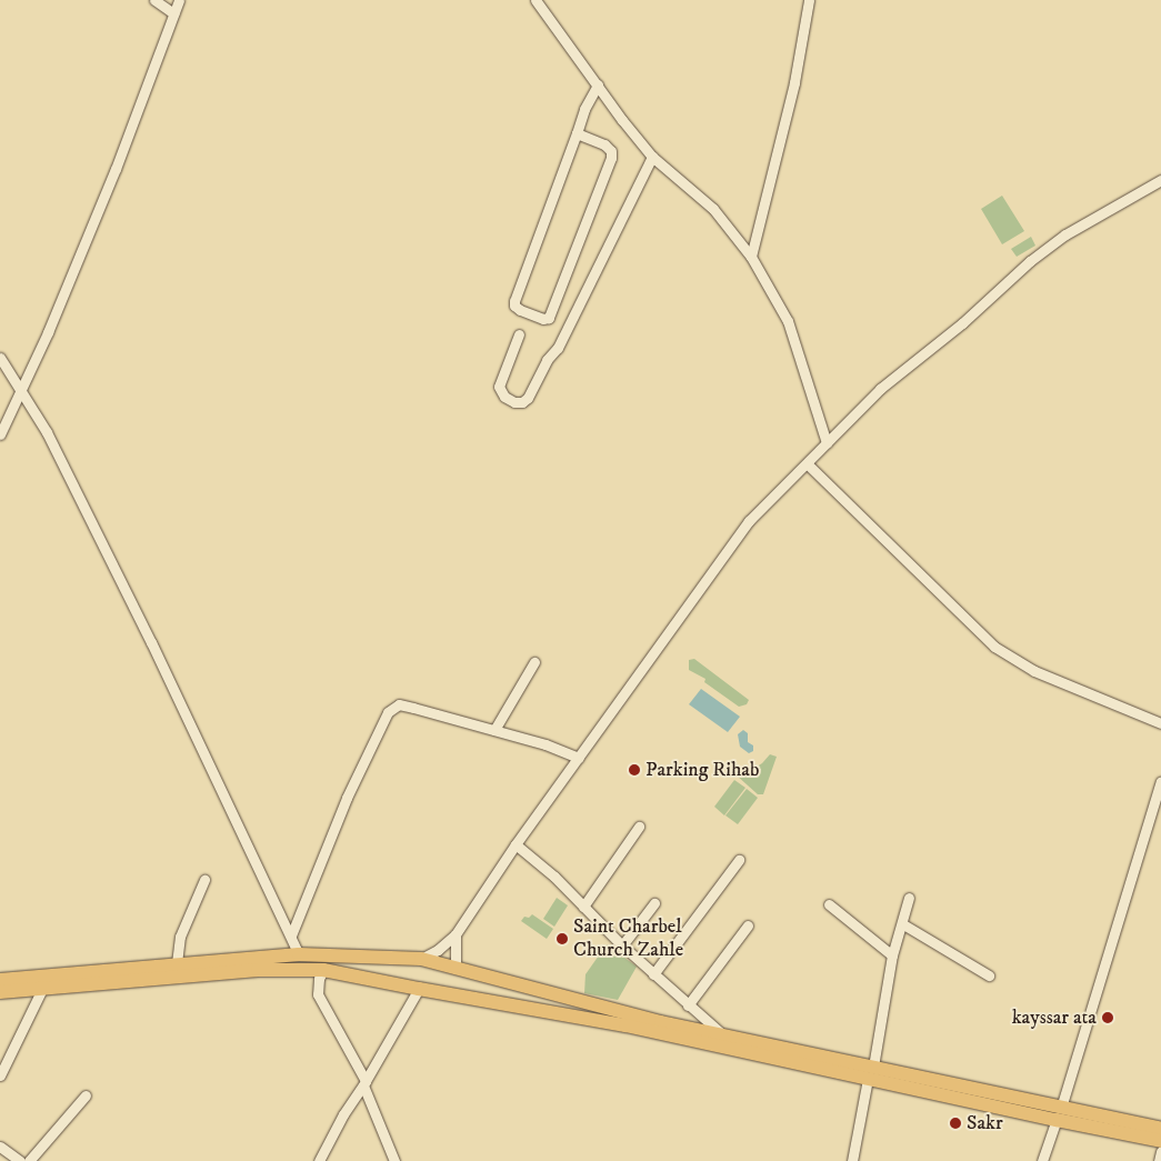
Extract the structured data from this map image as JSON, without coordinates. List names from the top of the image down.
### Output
{
  "places": [
    "Parking Rihab",
    "Saint Charbel Church Zahle",
    "kayssar ata",
    "Sakr"
  ]
}
